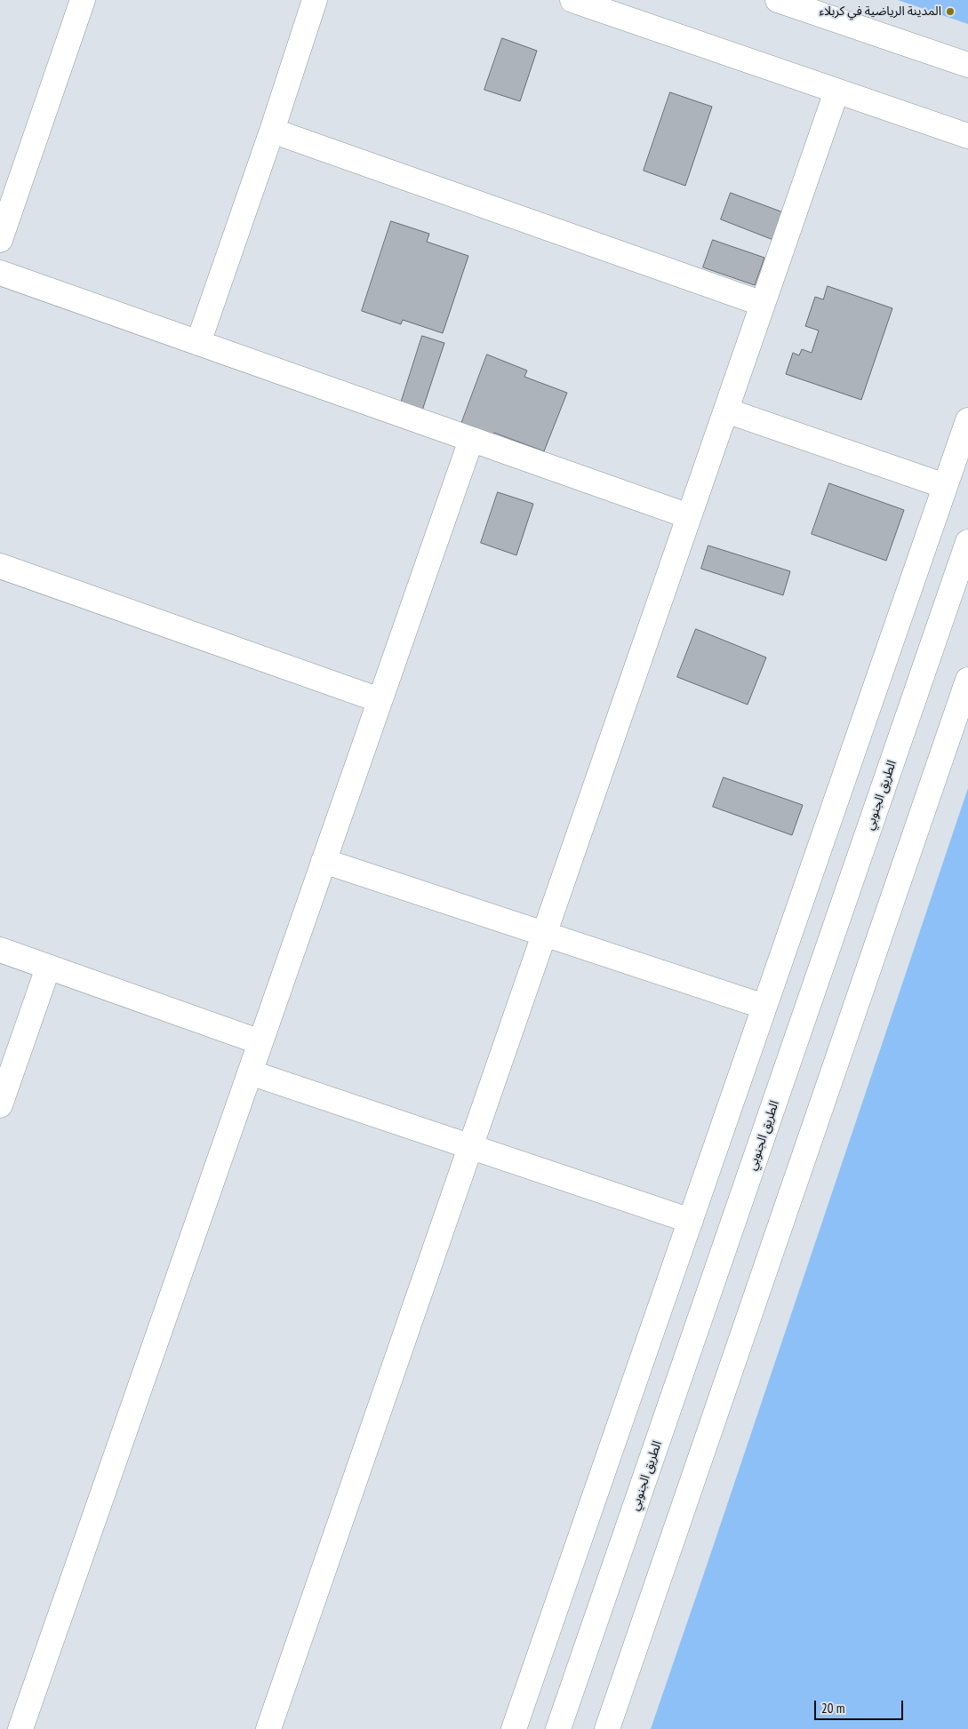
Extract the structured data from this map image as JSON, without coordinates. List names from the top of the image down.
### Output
{
  "streets": {
    "street": ["الطريق الجنوبي"]
  },
  "places": ["المدينة الرياضية في كربلاء"],
  "scale_bar": "20 m"
}
